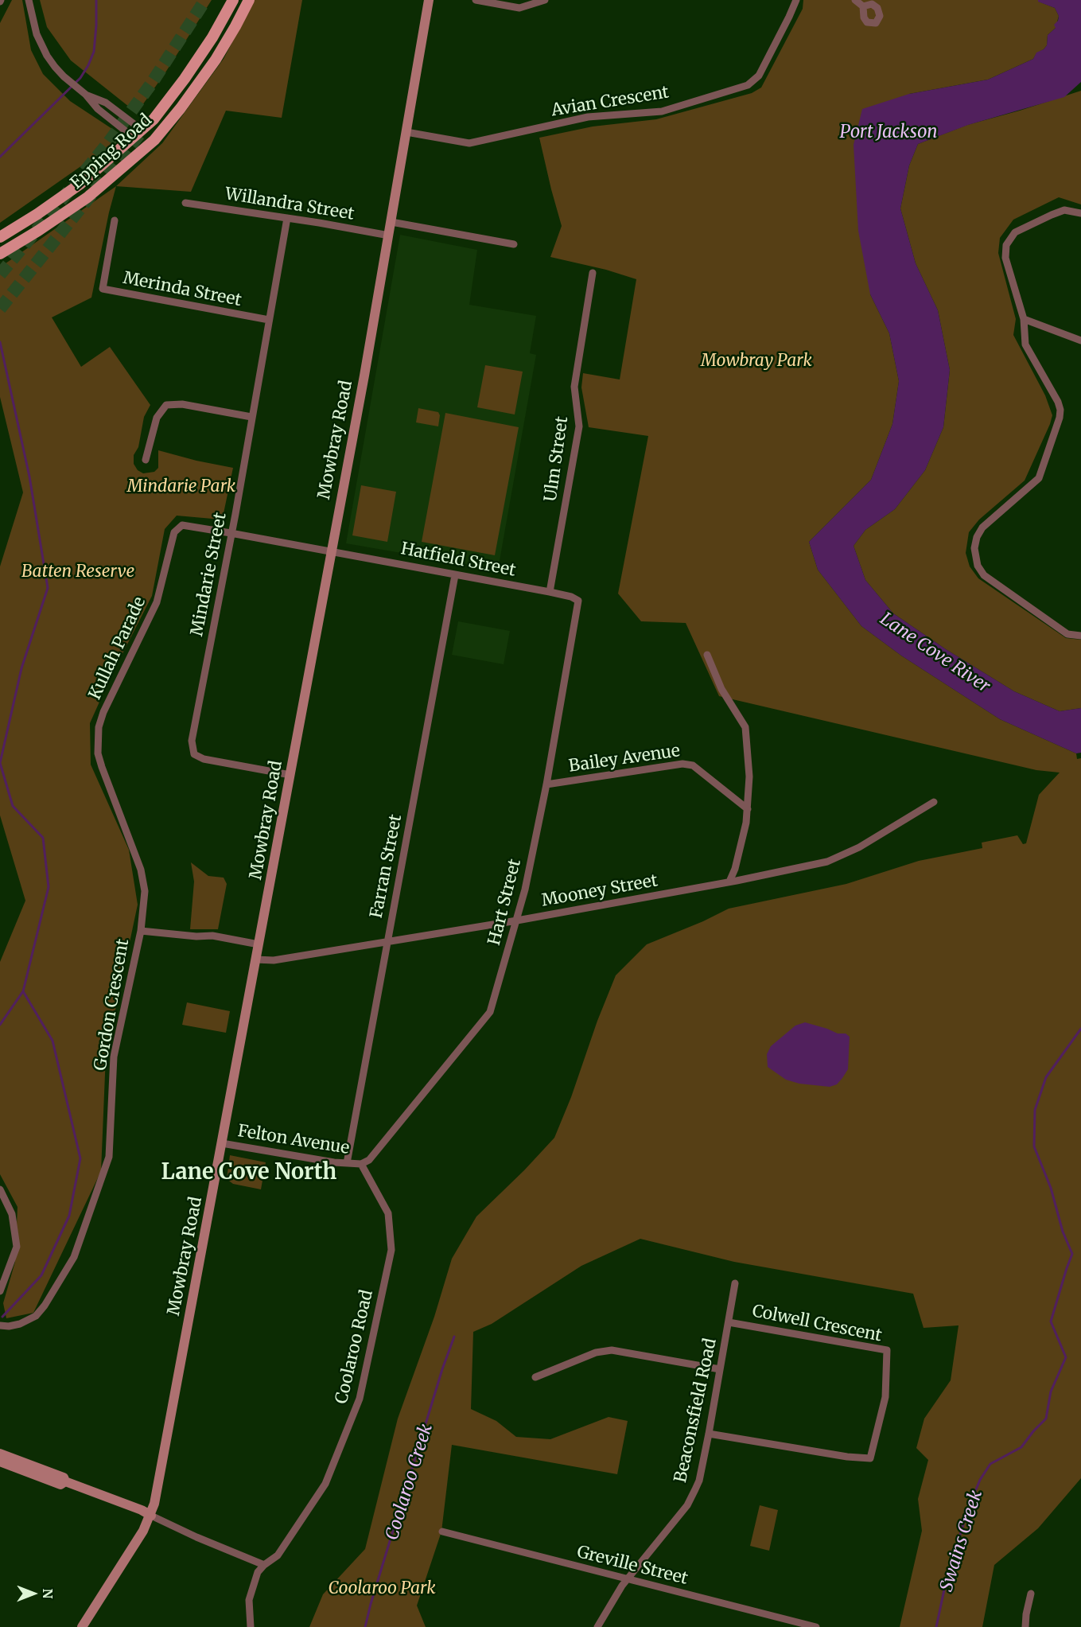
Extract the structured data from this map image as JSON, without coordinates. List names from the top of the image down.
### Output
{
  "streets": {
    "main road": ["Epping Road", "Mowbray Road"],
    "street": [
      "Avian Crescent",
      "Willandra Street",
      "Merinda Street",
      "Ulm Street",
      "Hatfield Street",
      "Mindarie Street",
      "Kullah Parade",
      "Bailey Avenue",
      "Farran Street",
      "Mooney Street",
      "Hart Street",
      "Gordon Crescent",
      "Felton Avenue",
      "Colwell Crescent",
      "Coolaroo Road",
      "Beaconsfield Road",
      "Greville Street"
    ]
  },
  "crossings": [
    ["Avian Crescent", "Mowbray Road"],
    ["Willandra Street", "Mowbray Road"],
    ["Willandra Street", "Mindarie Street"],
    ["Merinda Street", "Mindarie Street"],
    ["Mowbray Road", "Hatfield Street"],
    ["Mowbray Road", "Mindarie Street"],
    ["Mowbray Road", "Kullah Parade"],
    ["Mowbray Road", "Mooney Street"],
    ["Mowbray Road", "Felton Avenue"],
    ["Ulm Street", "Hatfield Street"],
    ["Hatfield Street", "Kullah Parade"],
    ["Hatfield Street", "Farran Street"],
    ["Hatfield Street", "Hart Street"],
    ["Mindarie Street", "Kullah Parade"],
    ["Kullah Parade", "Gordon Crescent"],
    ["Bailey Avenue", "Hart Street"],
    ["Farran Street", "Mooney Street"],
    ["Farran Street", "Felton Avenue"],
    ["Mooney Street", "Hart Street"],
    ["Hart Street", "Felton Avenue"],
    ["Hart Street", "Coolaroo Road"],
    ["Felton Avenue", "Coolaroo Road"],
    ["Colwell Crescent", "Beaconsfield Road"],
    ["Beaconsfield Road", "Greville Street"]
  ],
  "districts": ["Lane Cove North"],
  "water": [
    "Port Jackson",
    "Lane Cove River",
    "Coolaroo Creek",
    "Swains Creek"
  ],
  "parks": [
    "Mowbray Park",
    "Mindarie Park",
    "Batten Reserve",
    "Coolaroo Park"
  ],
  "north": "right"
}
